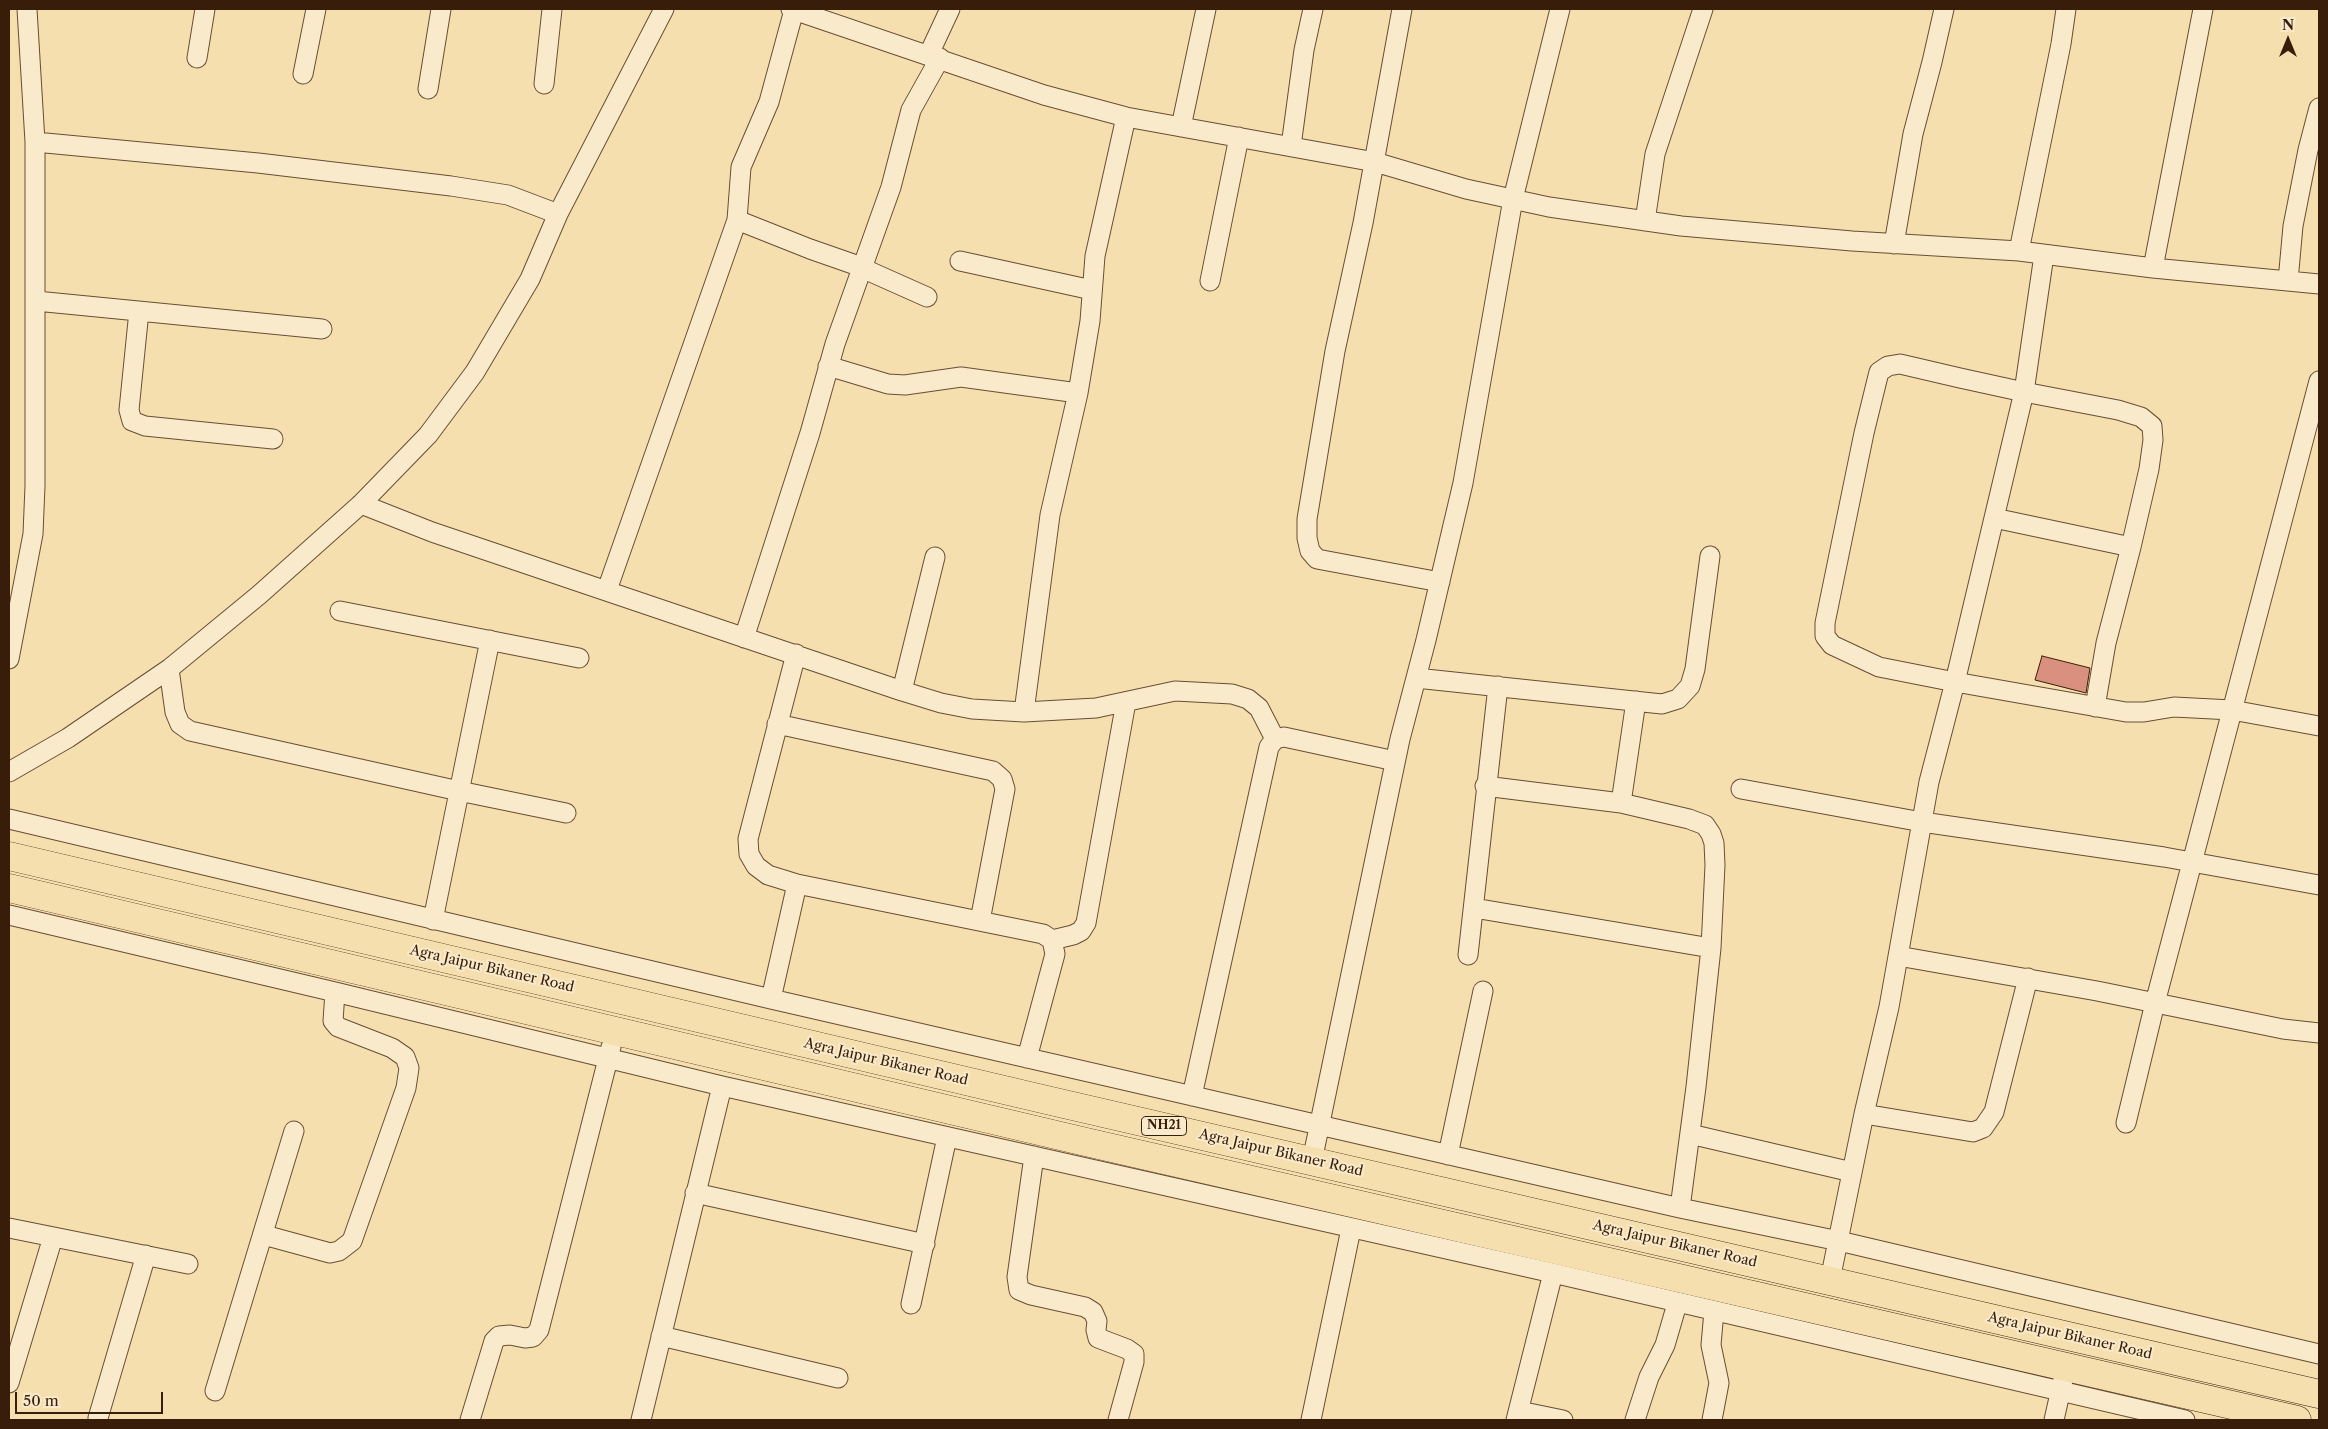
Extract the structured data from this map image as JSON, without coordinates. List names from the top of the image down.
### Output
{
  "streets": {
    "highway": ["Agra Jaipur Bikaner Road", "NH21"]
  },
  "scale_bar": "50 m",
  "north": "top"
}
